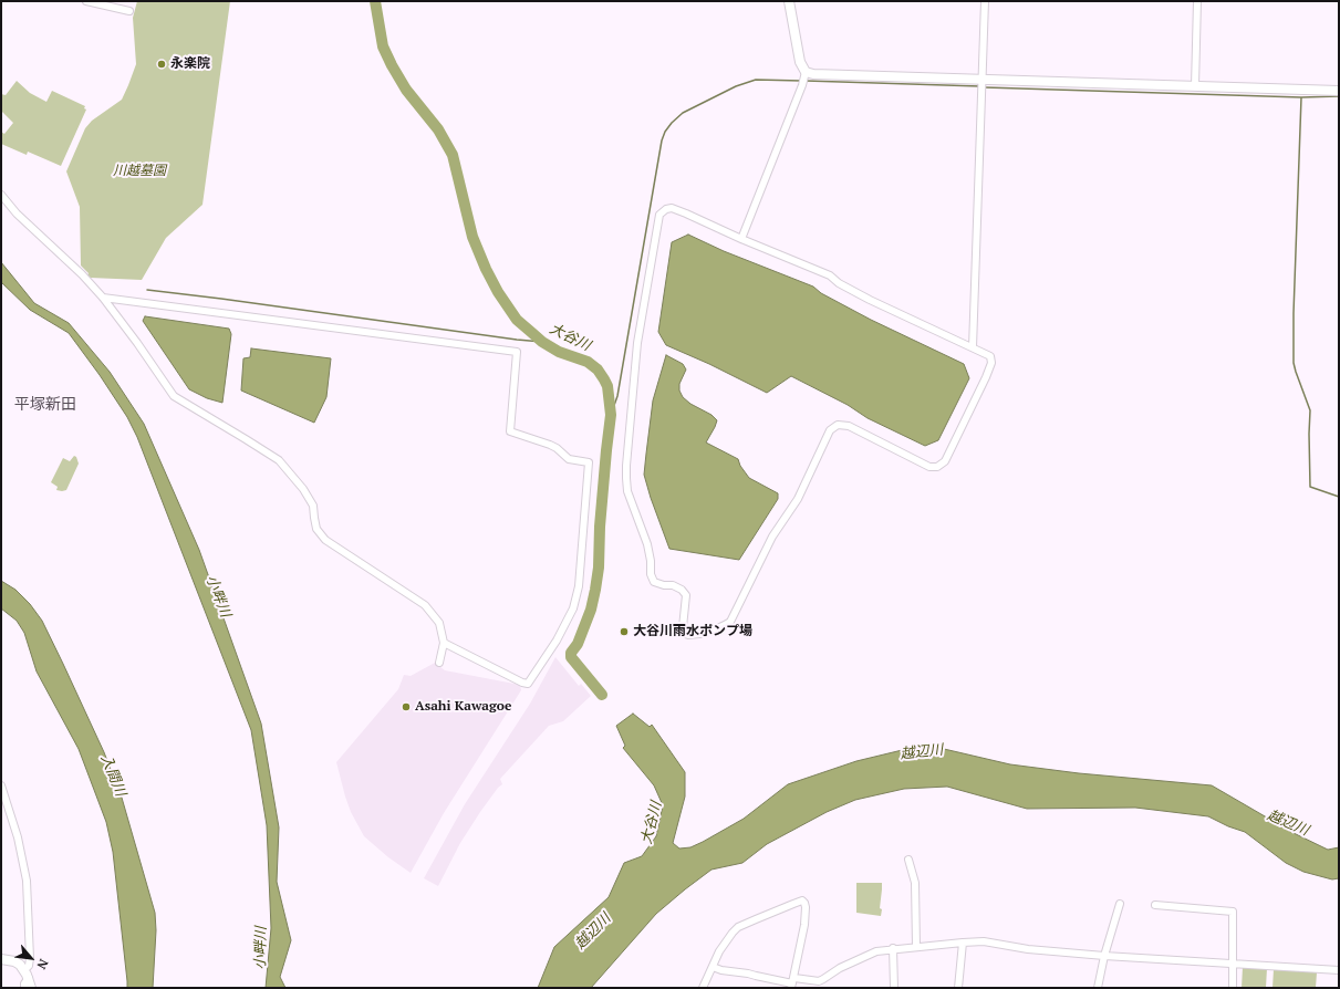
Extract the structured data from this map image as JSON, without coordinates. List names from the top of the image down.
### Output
{
  "districts": ["平塚新田"],
  "water": [
    "大谷川",
    "小畔川",
    "越辺川",
    "入間川"
  ],
  "parks": ["川越墓園"],
  "places": ["永楽院", "大谷川雨水ポンプ場", "Asahi Kawagoe"],
  "north": "bottom right"
}
